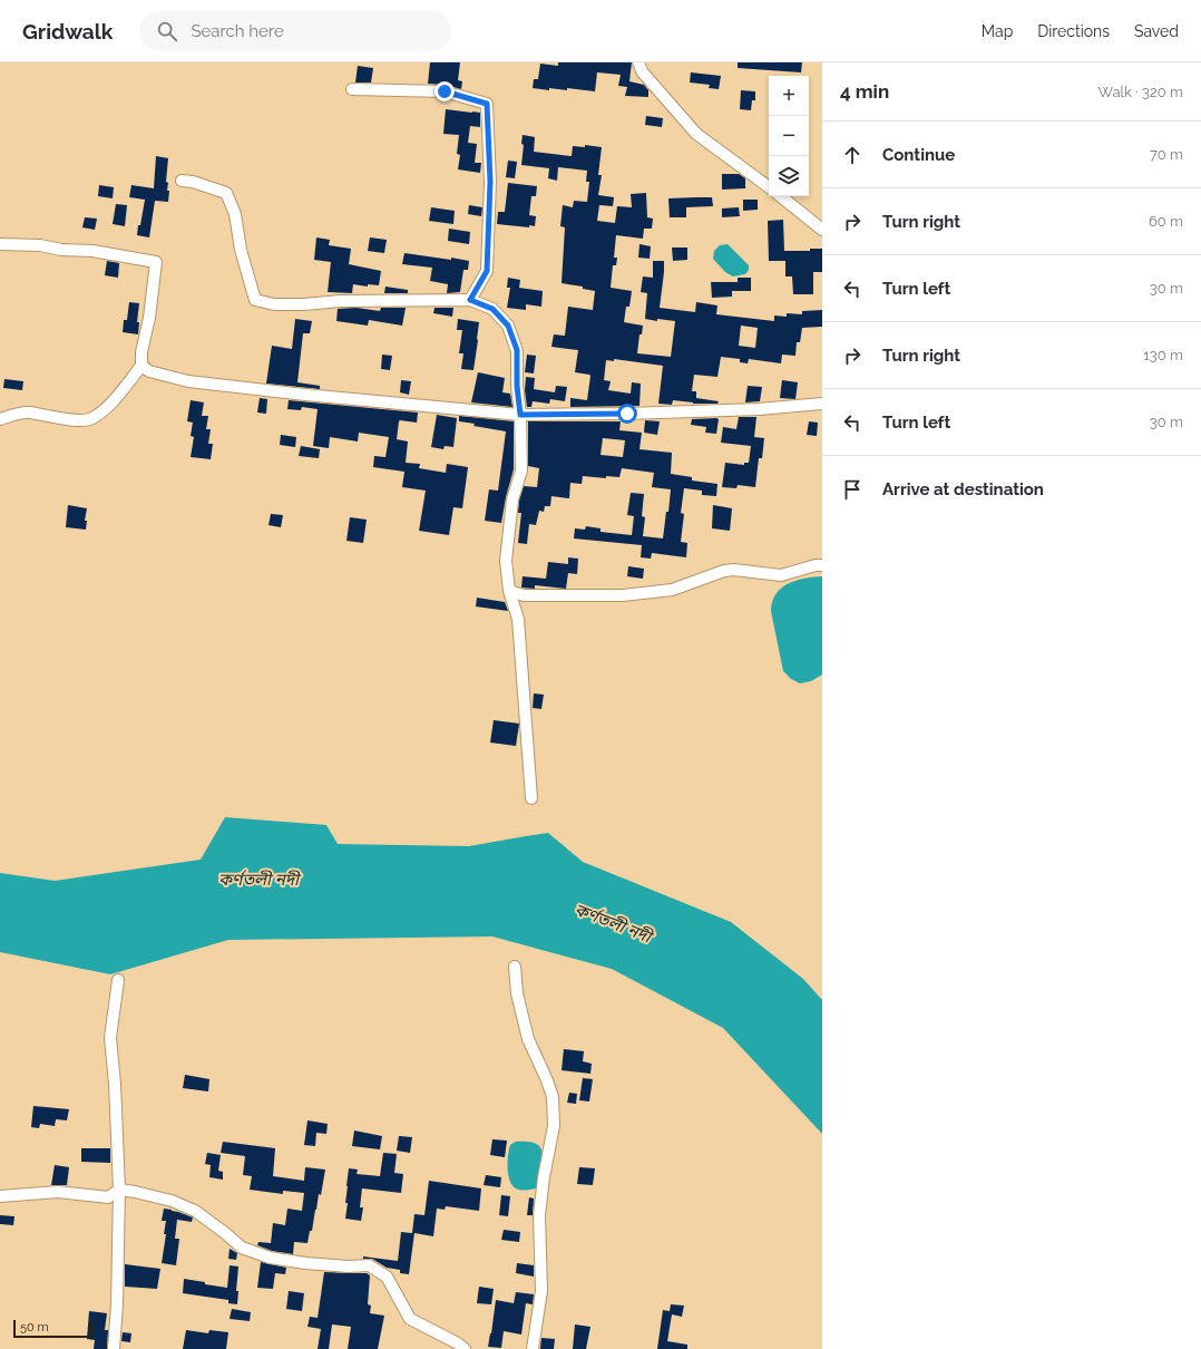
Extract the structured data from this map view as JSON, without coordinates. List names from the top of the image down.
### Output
{
  "water": ["কর্ণতলী নদী"],
  "scale_bar": "50 m",
  "page": {
    "header": "Gridwalk",
    "search": "Search here",
    "nav": ["Map", "Directions", "Saved"],
    "heading": ["4 min", "Walk · 320 m"],
    "map_buttons": ["+", "−"],
    "list": [
      ["Continue", "70 m"],
      ["Turn right", "60 m"],
      ["Turn left", "30 m"],
      ["Turn right", "130 m"],
      ["Turn left", "30 m"],
      "Arrive at destination"
    ],
    "scale": "50 m"
  }
}
